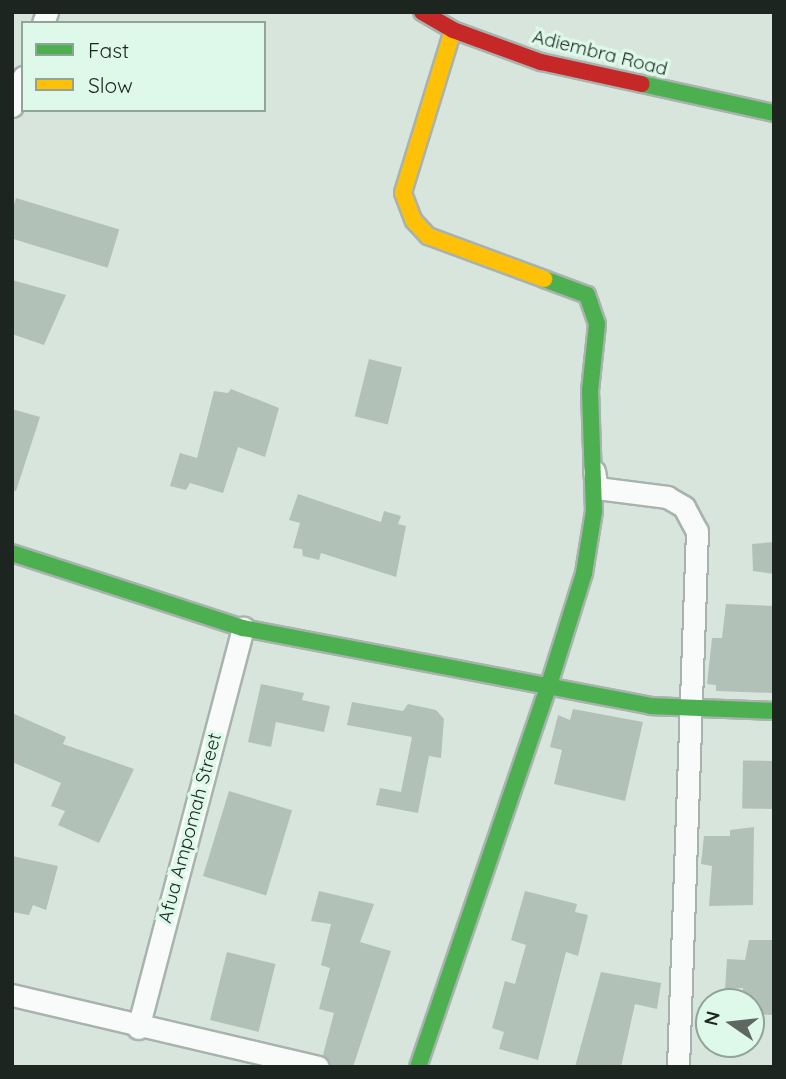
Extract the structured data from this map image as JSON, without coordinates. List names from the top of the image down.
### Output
{
  "streets": {
    "street": ["Adiembra Road", "Afua Ampomah Street"]
  },
  "legend": ["Fast", "Slow"],
  "north": "left"
}
